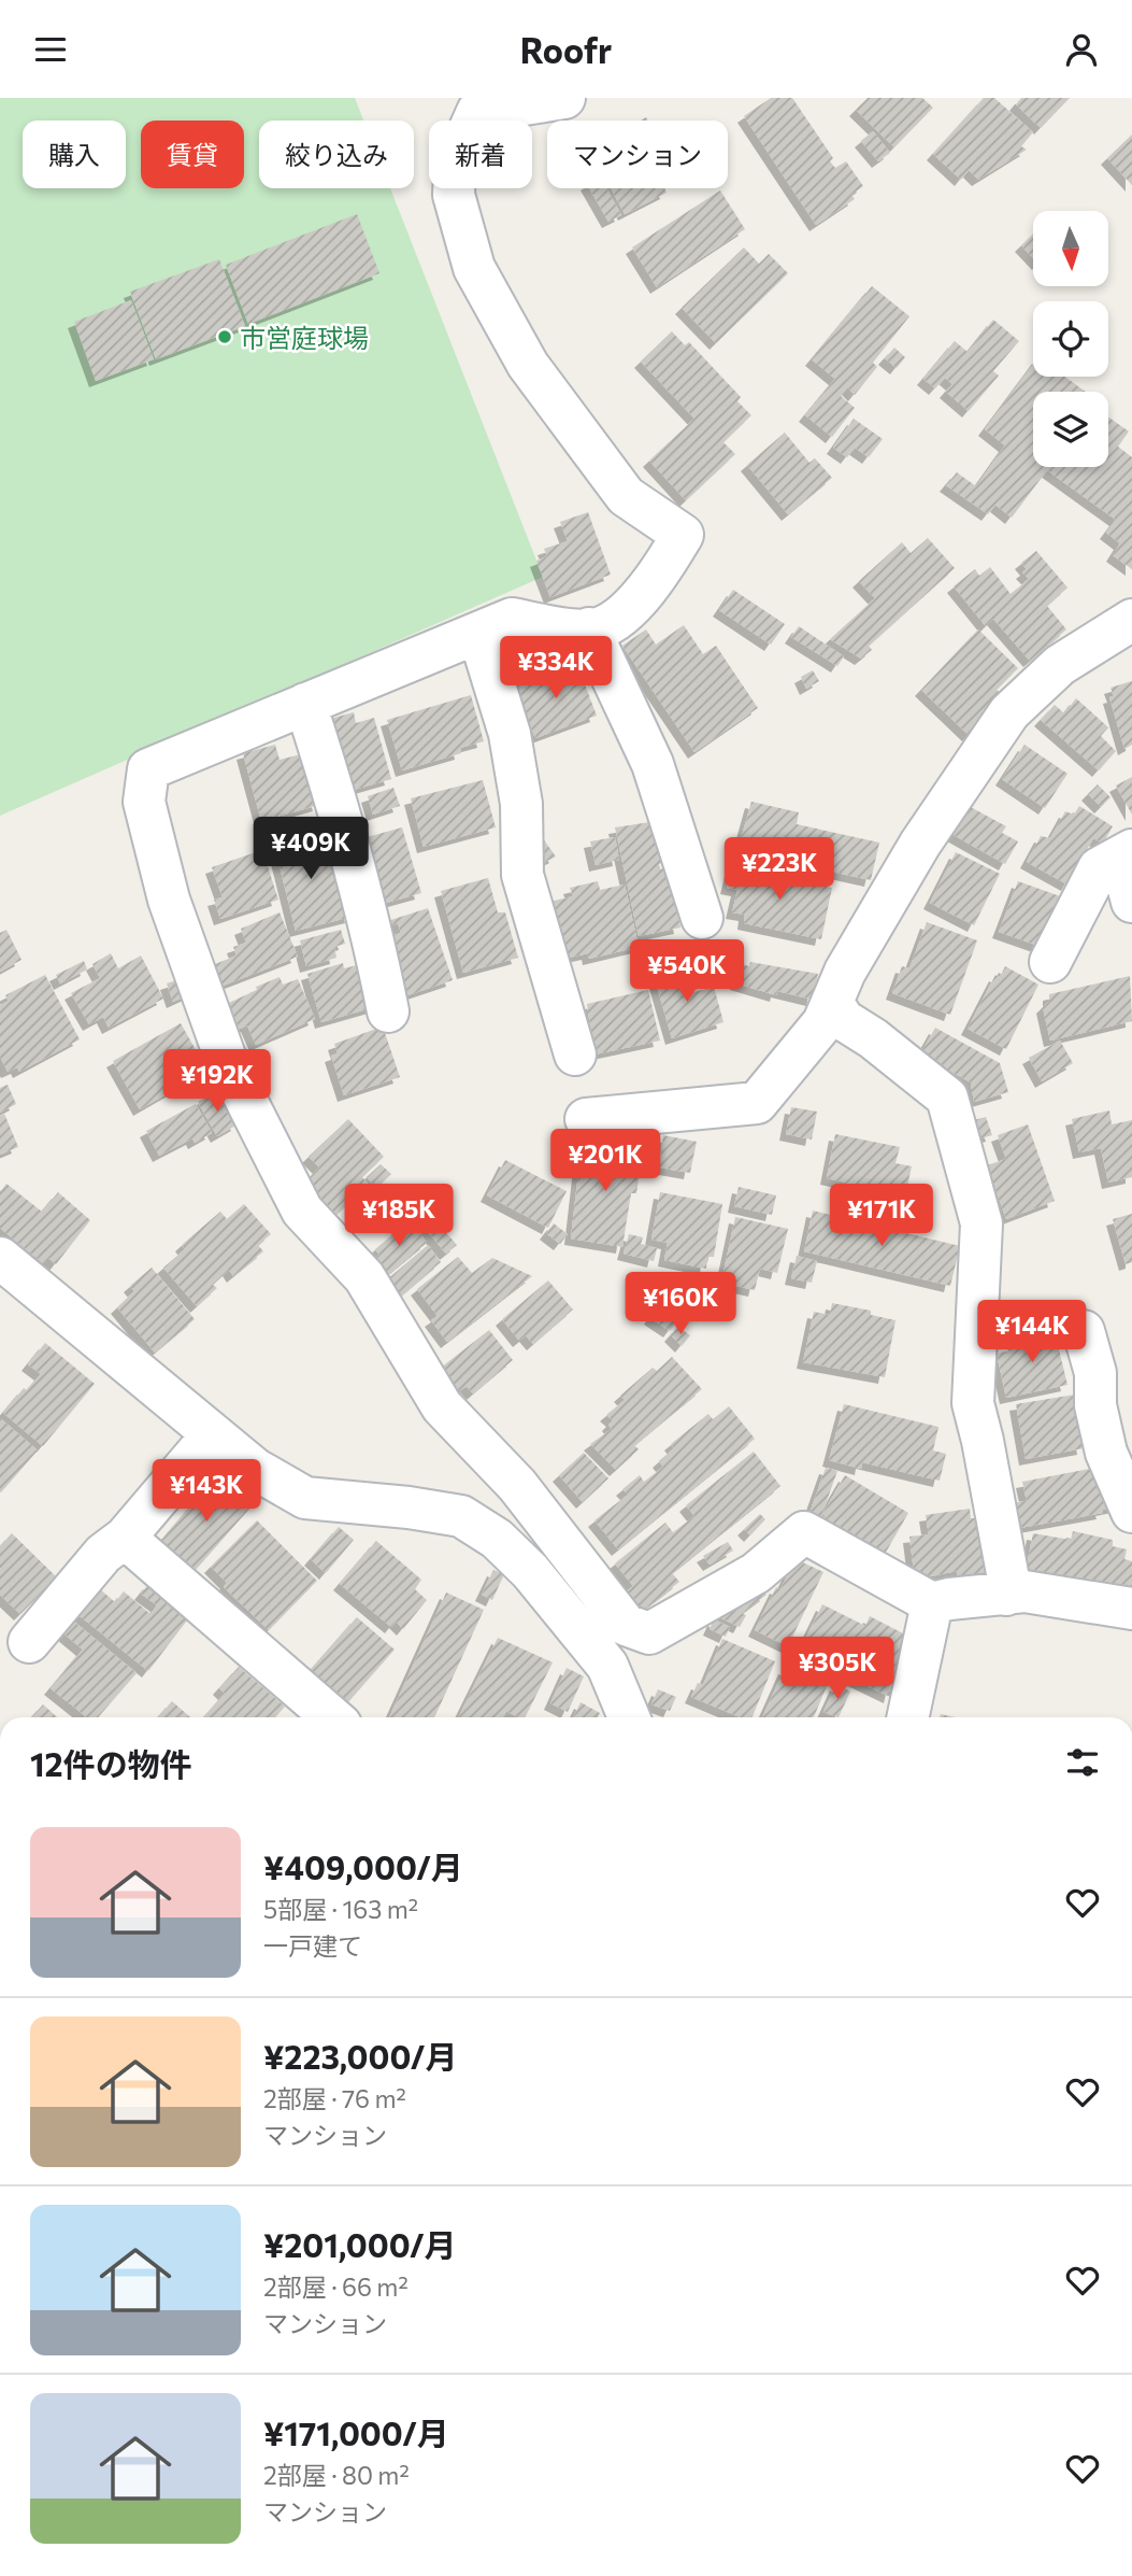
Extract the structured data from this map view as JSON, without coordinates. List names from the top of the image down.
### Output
{
  "places": ["市営庭球場"],
  "north": "bottom",
  "page": {
    "header": "Roofr",
    "chip": [
      "購入",
      "賃貸",
      "絞り込み",
      "新着",
      "マンション"
    ],
    "price": [
      "¥334K",
      "¥409K",
      "¥223K",
      "¥540K",
      "¥192K",
      "¥201K",
      "¥185K",
      "¥171K",
      "¥160K",
      "¥144K",
      "¥143K",
      "¥305K"
    ],
    "heading": "12件の物件",
    "list": [
      {
        "name": "¥409,000/月",
        "note": "5部屋 · 163 m² · 一戸建て"
      },
      {
        "name": "¥223,000/月",
        "note": "2部屋 · 76 m² · マンション"
      },
      {
        "name": "¥201,000/月",
        "note": "2部屋 · 66 m² · マンション"
      },
      {
        "name": "¥171,000/月",
        "note": "2部屋 · 80 m² · マンション"
      }
    ]
  }
}
